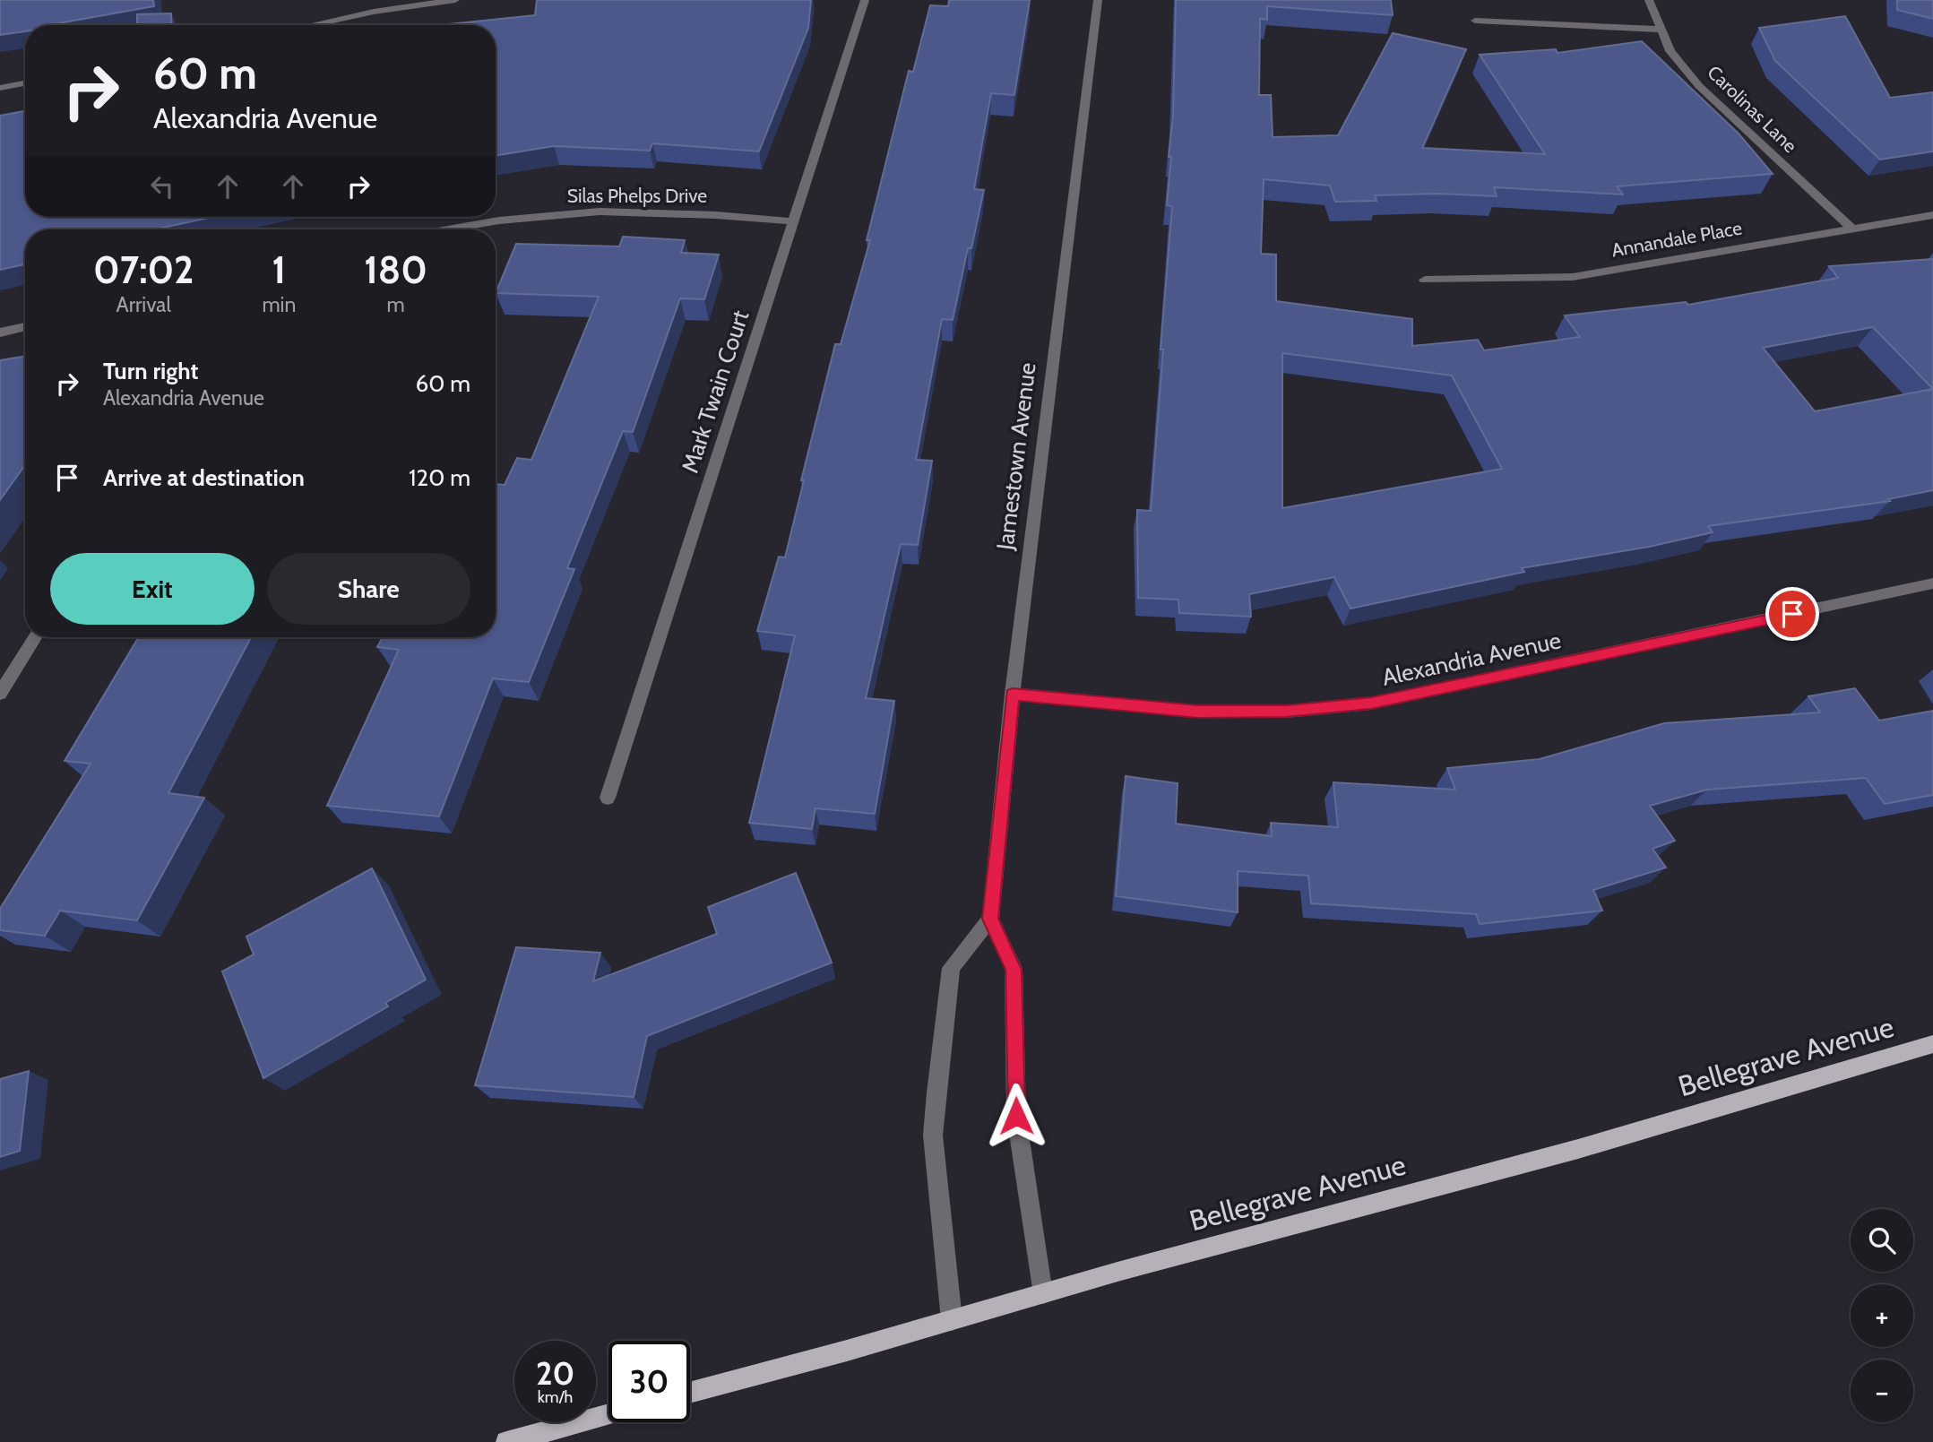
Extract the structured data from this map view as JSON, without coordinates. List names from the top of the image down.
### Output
{
  "streets": {
    "main road": ["Bellegrave Avenue"],
    "street": [
      "Carolinas Lane",
      "Silas Phelps Drive",
      "Annandale Place",
      "Mark Twain Court",
      "Jamestown Avenue",
      "Alexandria Avenue"
    ]
  },
  "crossings": [
    ["Carolinas Lane", "Annandale Place"],
    ["Silas Phelps Drive", "Mark Twain Court"],
    ["Jamestown Avenue", "Alexandria Avenue"]
  ],
  "page": {
    "turn": ["60 m", "Alexandria Avenue"],
    "eta": [
      "07:02",
      "Arrival",
      "1",
      "min",
      "180",
      "m"
    ],
    "list": [
      {
        "name": "Turn right",
        "note": "Alexandria Avenue",
        "value": "60 m"
      },
      {
        "name": "Arrive at destination",
        "value": "120 m"
      }
    ],
    "buttons": ["Exit", "Share"],
    "map_buttons": ["+", "−"],
    "speed": "20 km/h",
    "limit": "30"
  }
}
